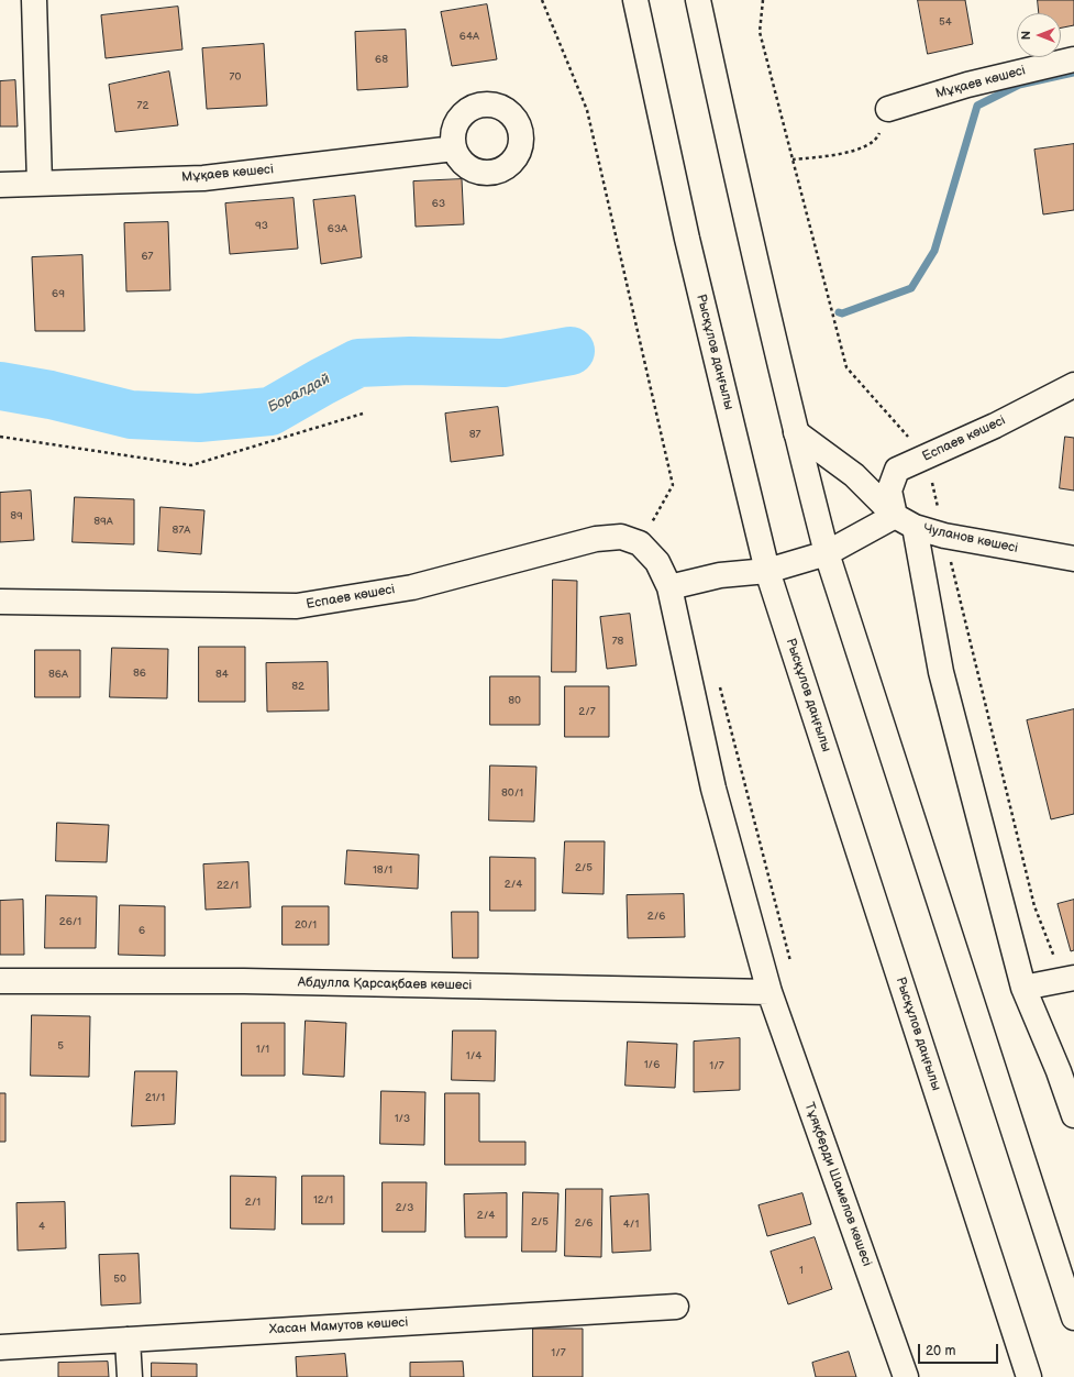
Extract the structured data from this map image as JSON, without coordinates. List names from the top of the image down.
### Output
{
  "streets": {
    "street": [
      "Мұқаев көшесі",
      "Рысқұлов даңғылы",
      "Еспаев көшесі",
      "Чуланов көшесі",
      "Абдулла Қарсақбаев көшесі",
      "Тұяқберди Шамелов көшесі",
      "Хасан Мамутов көшесі"
    ]
  },
  "crossings": [
    ["Еспаев көшесі", "Чуланов көшесі"],
    ["Еспаев көшесі", "Тұяқберди Шамелов көшесі"],
    ["Абдулла Қарсақбаев көшесі", "Тұяқберди Шамелов көшесі"]
  ],
  "water": ["Боралдай"],
  "house_numbers": [
    "54",
    "64А",
    "68",
    "70",
    "72",
    "63",
    "93",
    "63А",
    "67",
    "69",
    "87",
    "89",
    "89А",
    "87А",
    "78",
    "86",
    "86А",
    "84",
    "82",
    "80",
    "2/7",
    "80/1",
    "2/5",
    "18/1",
    "2/4",
    "22/1",
    "2/6",
    "26/1",
    "20/1",
    "6",
    "5",
    "1/1",
    "1/4",
    "1/6",
    "1/7",
    "21/1",
    "1/3",
    "12/1",
    "2/1",
    "2/3",
    "2/4",
    "2/5",
    "2/6",
    "4/1",
    "4",
    "1",
    "50",
    "1/7"
  ],
  "scale_bar": "20 m",
  "north": "left"
}
